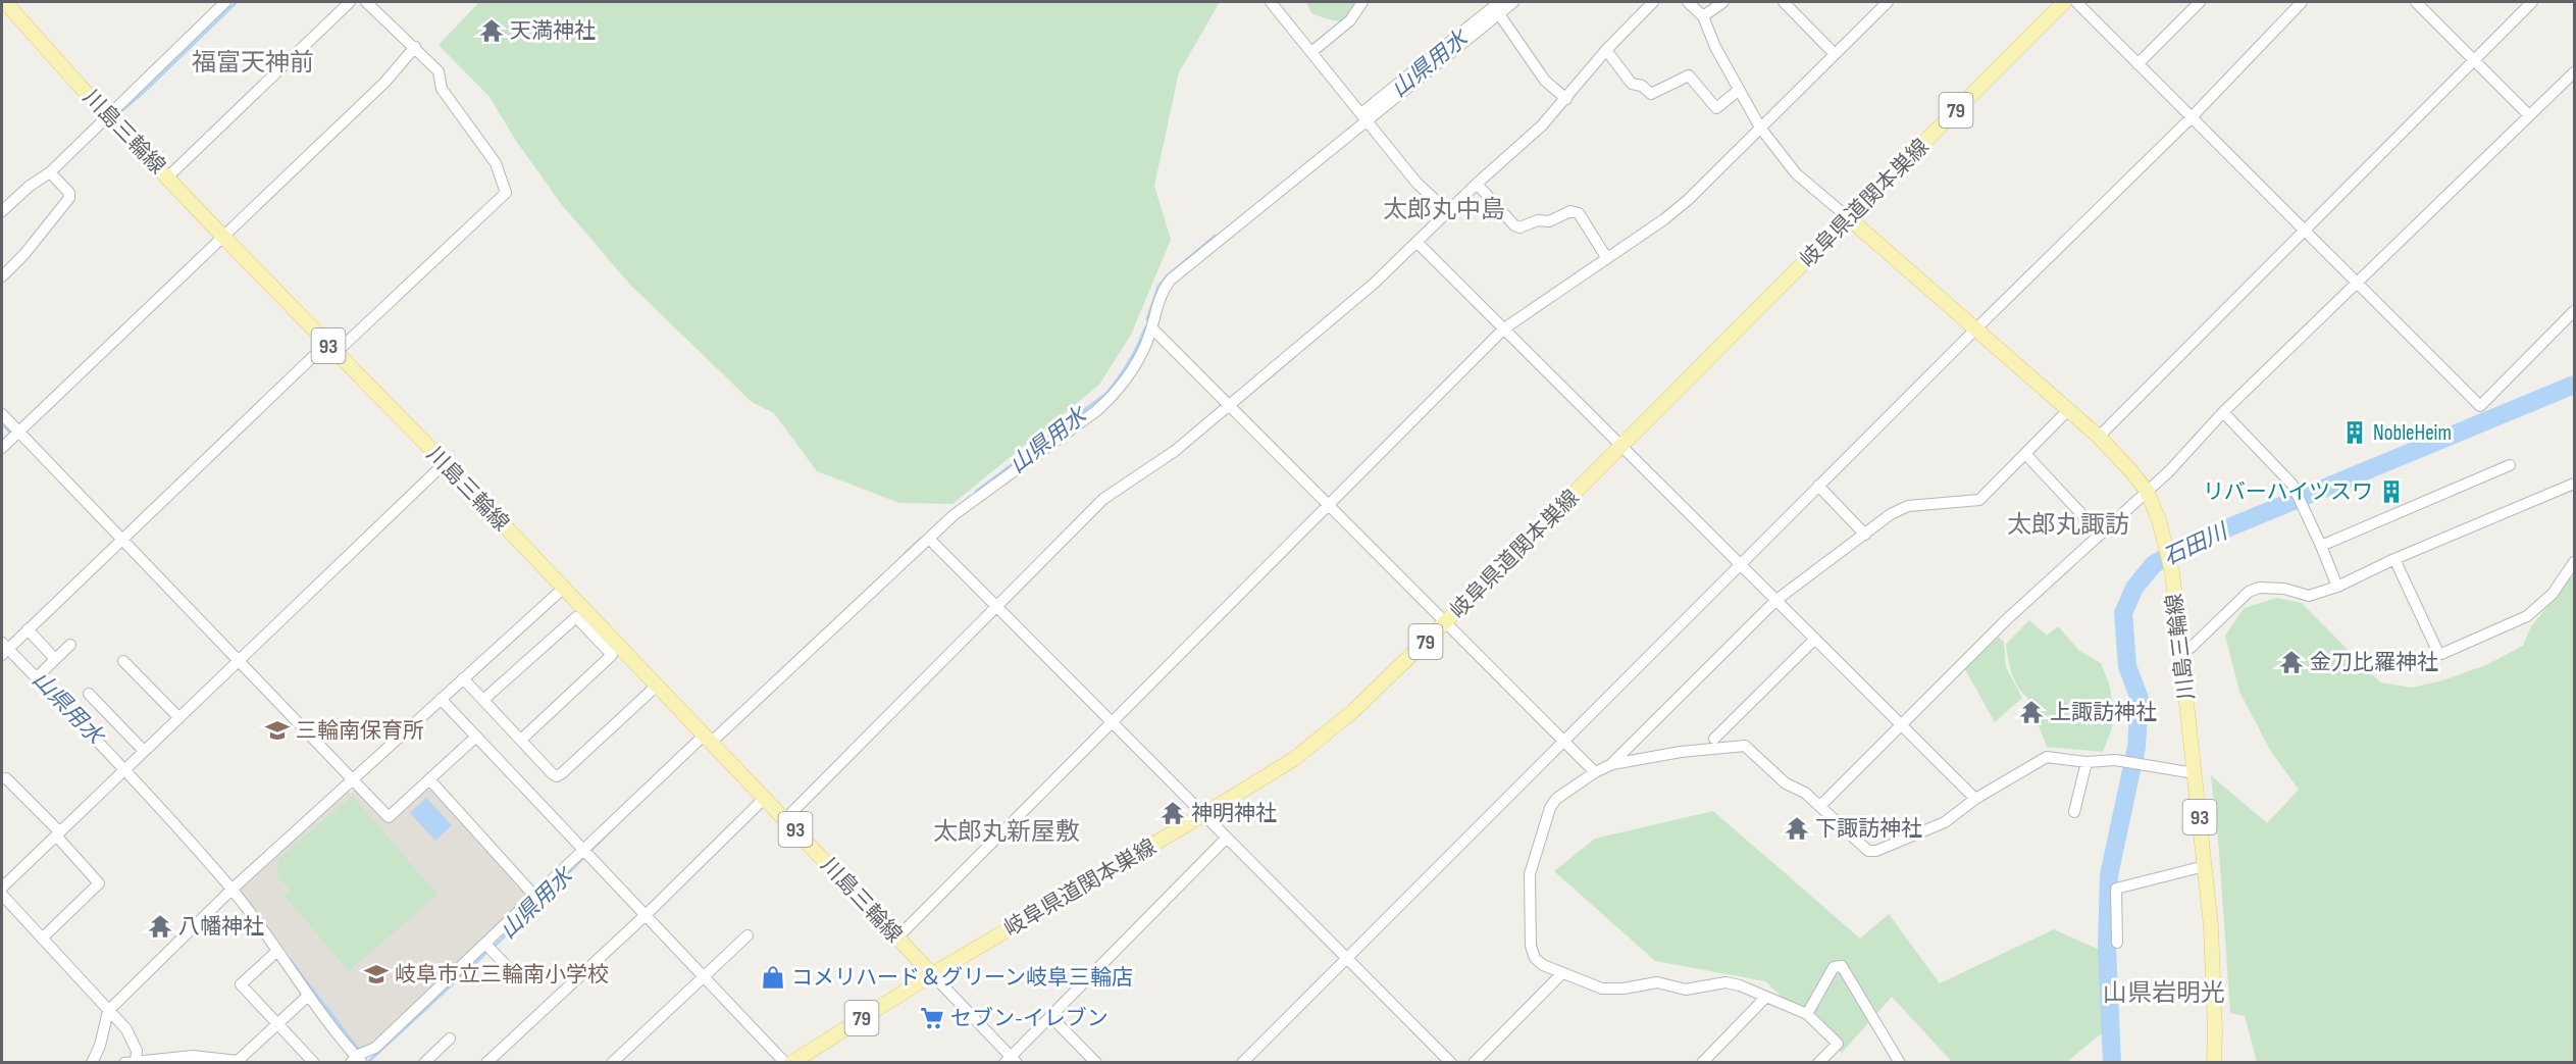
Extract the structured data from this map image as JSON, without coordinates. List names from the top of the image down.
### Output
{
  "streets": {
    "main road": [
      "79",
      "川島三輪線",
      "岐阜県道関本巣線",
      "93"
    ]
  },
  "crossings": [
    ["川島三輪線", "岐阜県道関本巣線"]
  ],
  "districts": [
    "福富天神前",
    "太郎丸中島",
    "太郎丸諏訪",
    "太郎丸新屋敷",
    "山県岩明光"
  ],
  "water": ["山県用水", "石田川"],
  "places": {
    "temple": [
      "天満神社",
      "金刀比羅神社",
      "上諏訪神社",
      "神明神社",
      "下諏訪神社",
      "八幡神社"
    ],
    "building": ["NobleHeim", "リバーハイツスワ"],
    "school or university": ["三輪南保育所", "岐阜市立三輪南小学校"],
    "shop": ["コメリハード＆グリーン岐阜三輪店"],
    "supermarket": ["セブン-イレブン"]
  }
}
